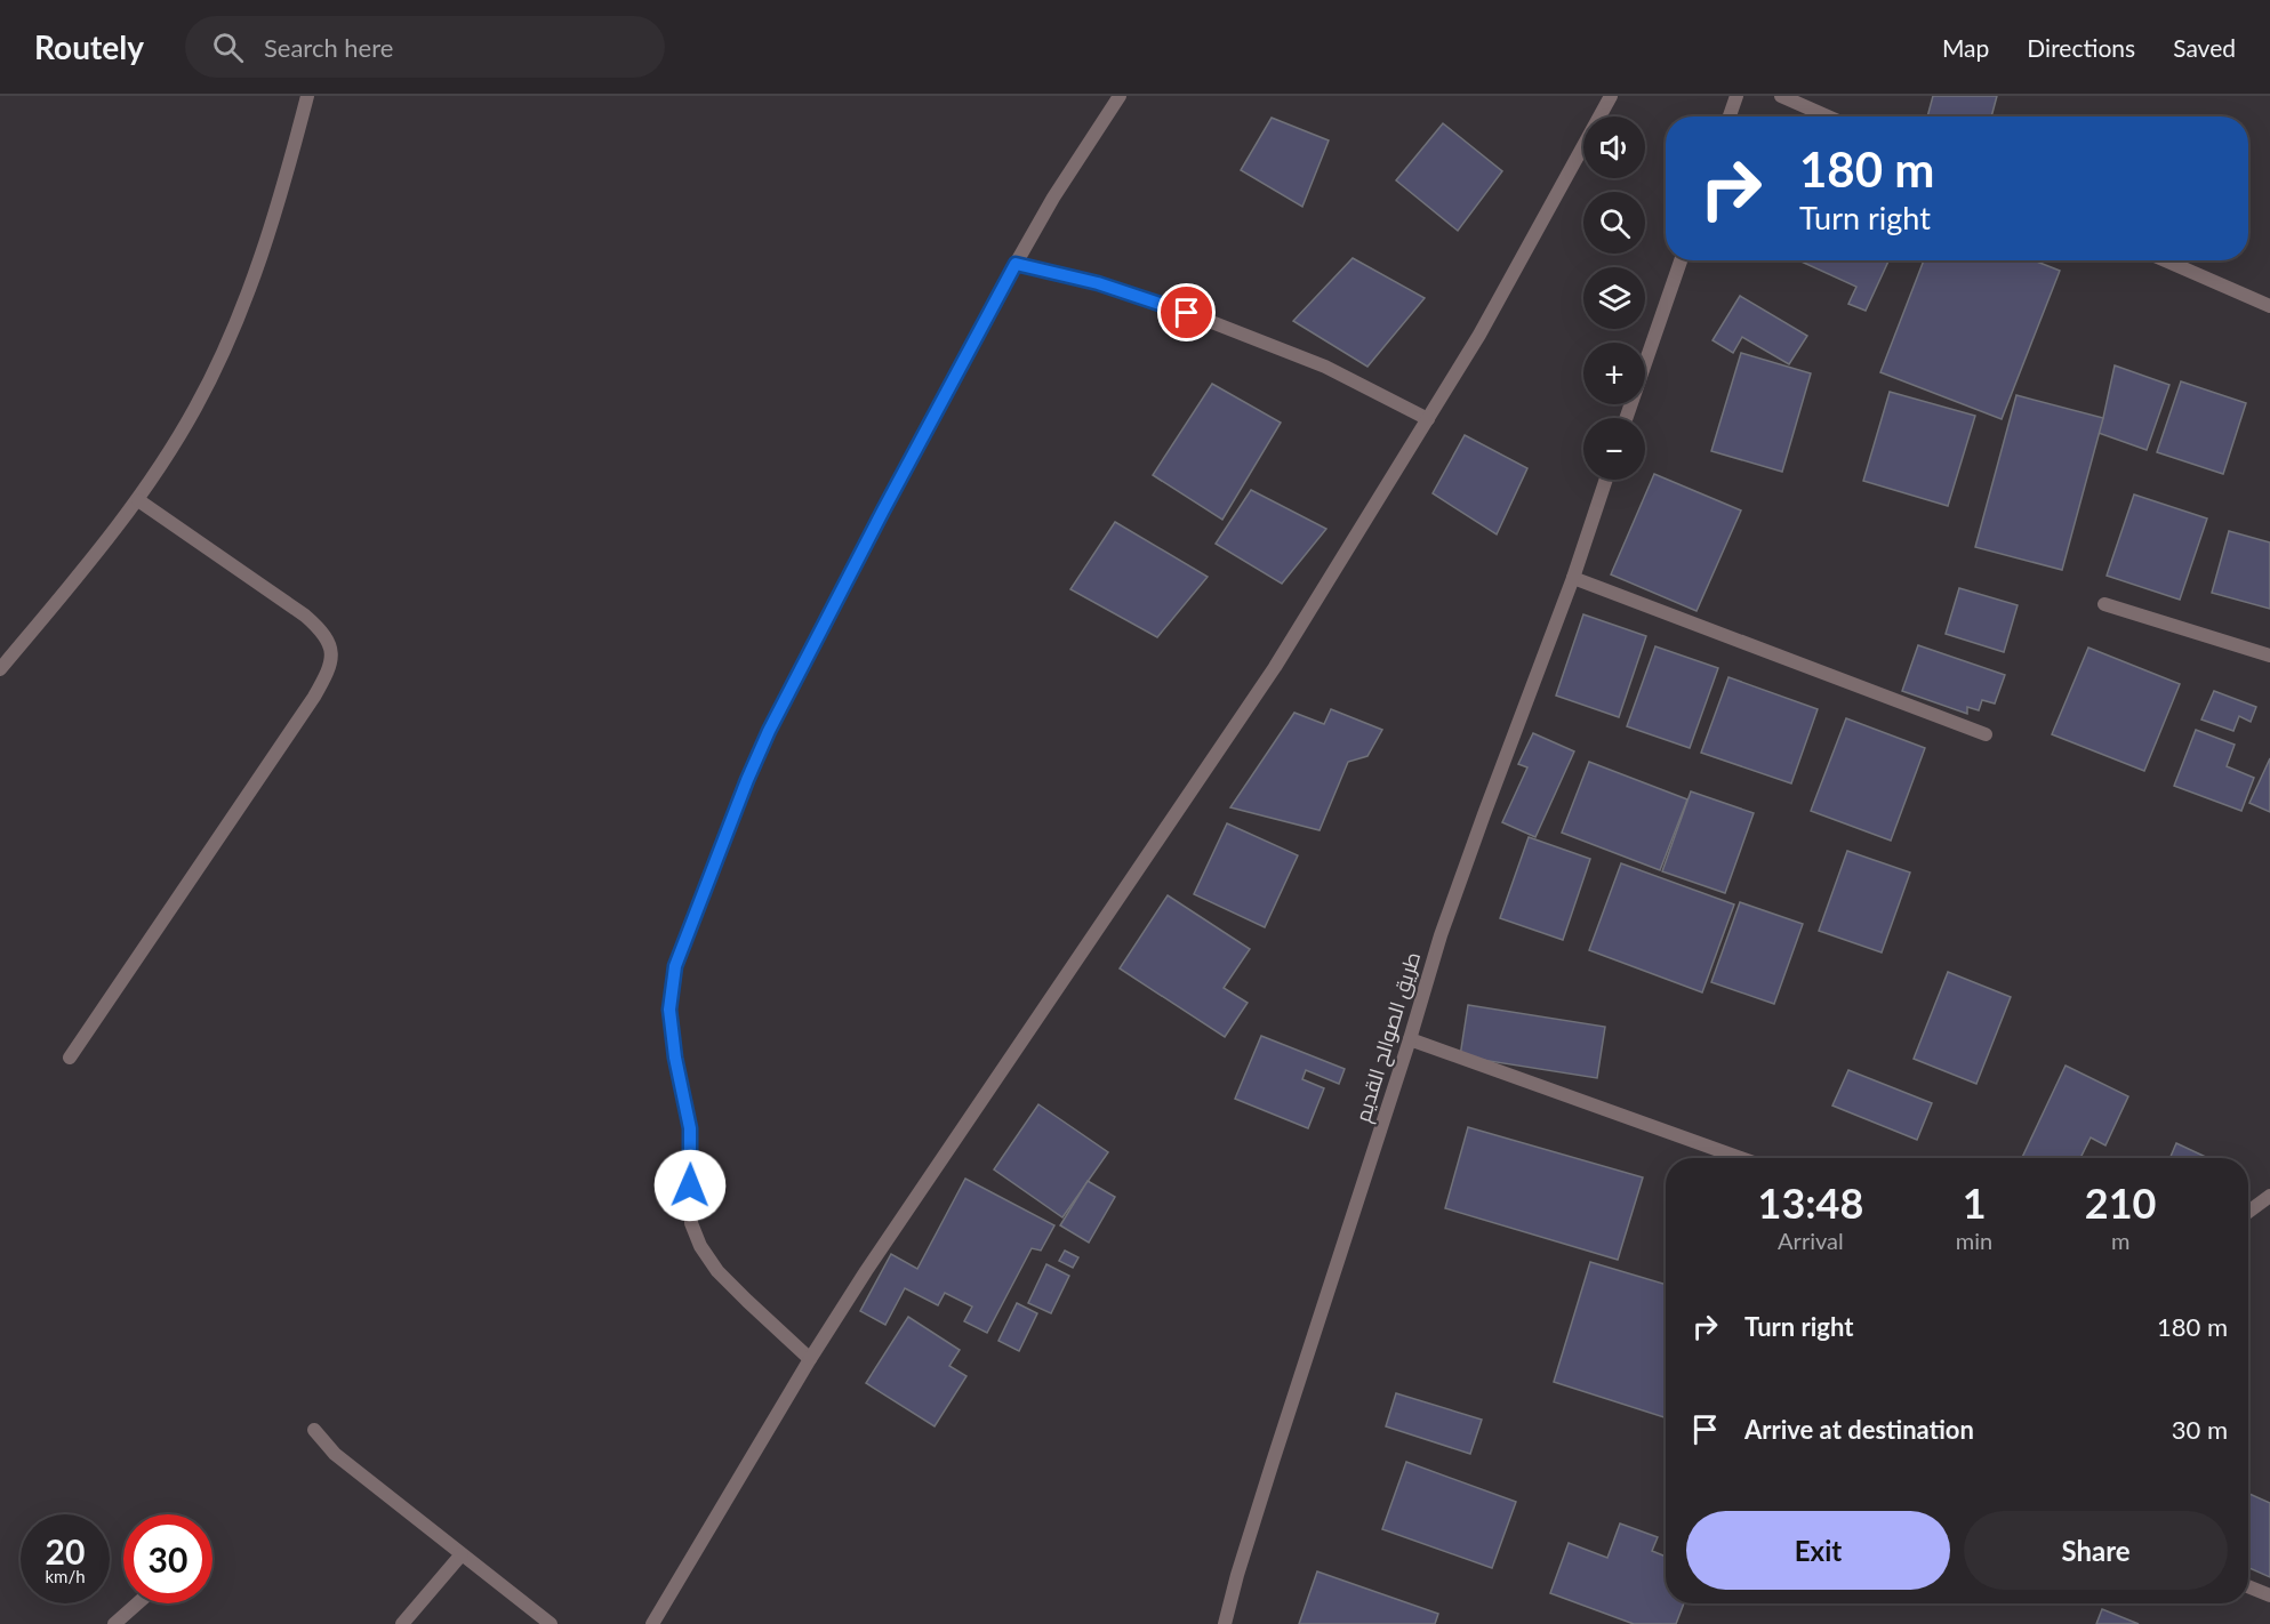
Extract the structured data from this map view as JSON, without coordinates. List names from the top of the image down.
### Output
{
  "streets": {
    "street": ["طريق الصوالح القديم"]
  },
  "page": {
    "header": "Routely",
    "search": "Search here",
    "nav": ["Map", "Directions", "Saved"],
    "map_buttons": ["+", "−"],
    "turn": ["180 m", "Turn right"],
    "eta": [
      "13:48",
      "Arrival",
      "1",
      "min",
      "210",
      "m"
    ],
    "list": [
      {
        "name": "Turn right",
        "value": "180 m"
      },
      {
        "name": "Arrive at destination",
        "value": "30 m"
      }
    ],
    "buttons": ["Exit", "Share"],
    "speed": "20 km/h",
    "limit": "30"
  }
}
